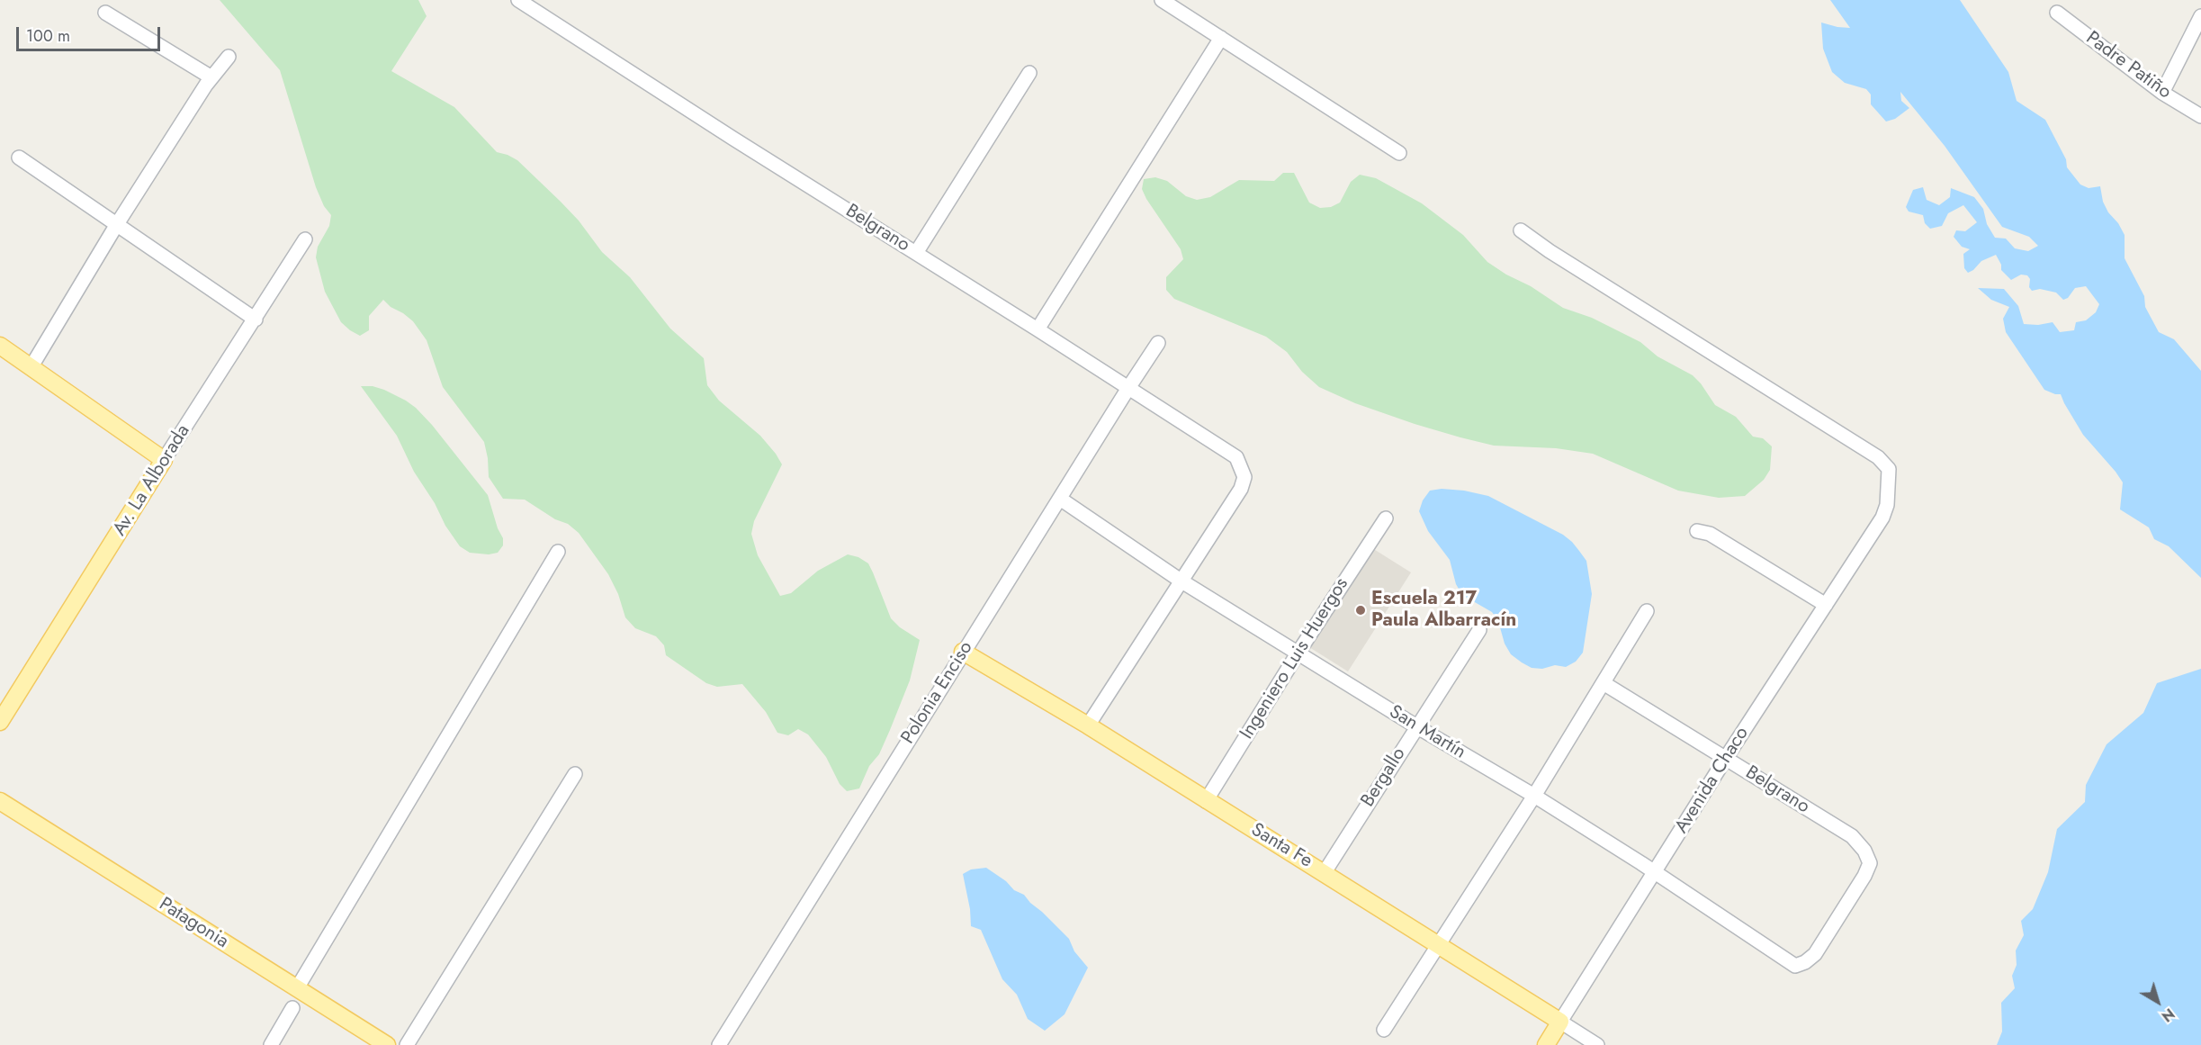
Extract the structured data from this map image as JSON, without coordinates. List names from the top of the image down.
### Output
{
  "streets": {
    "main road": [
      "Av. La Alborada",
      "Avenida Chaco",
      "Santa Fe",
      "Patagonia"
    ],
    "street": [
      "Padre Patiño",
      "Belgrano",
      "Ingeniero Luis Huergos",
      "Polonia Enciso",
      "San Martín",
      "Bergallo"
    ]
  },
  "crossings": [
    ["Belgrano", "Polonia Enciso"],
    ["Belgrano", "San Martín"],
    ["Belgrano", "Avenida Chaco"],
    ["Ingeniero Luis Huergos", "San Martín"],
    ["Ingeniero Luis Huergos", "Santa Fe"],
    ["Polonia Enciso", "San Martín"],
    ["Polonia Enciso", "Santa Fe"],
    ["San Martín", "Bergallo"],
    ["San Martín", "Avenida Chaco"],
    ["Bergallo", "Santa Fe"],
    ["Avenida Chaco", "Santa Fe"]
  ],
  "places": ["Escuela 217 Paula Albarracín"],
  "scale_bar": "100 m",
  "north": "bottom right"
}
